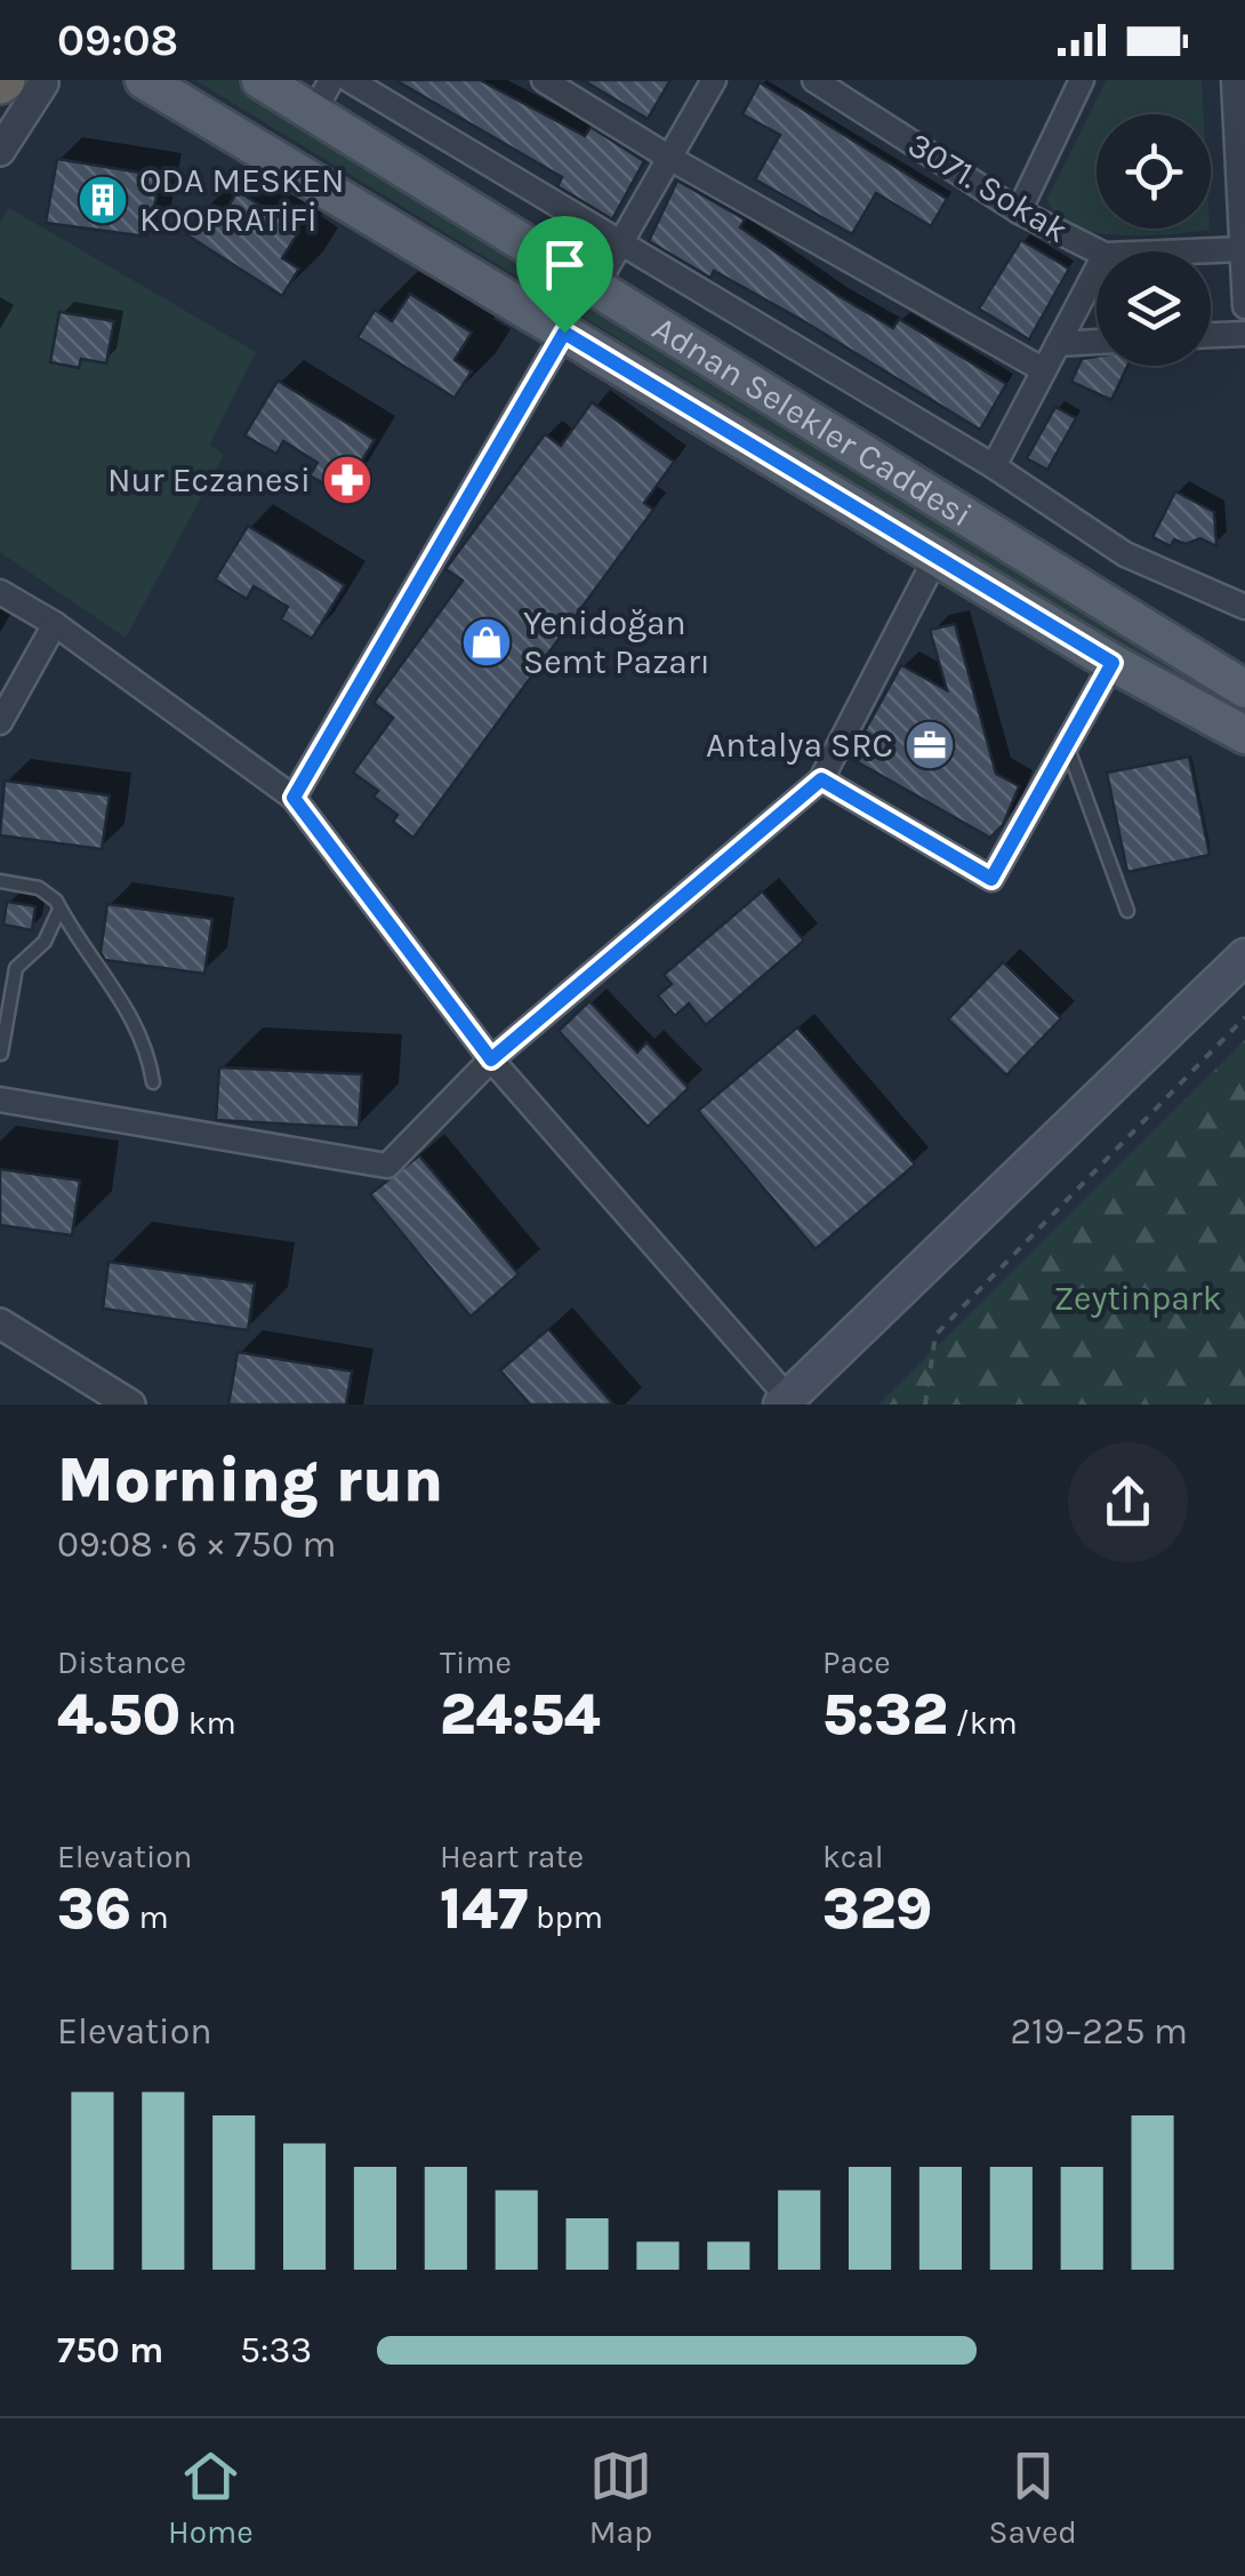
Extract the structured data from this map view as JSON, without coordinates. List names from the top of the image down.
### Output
{
  "streets": {
    "main road": ["Adnan Selekler Caddesi"],
    "street": ["3071. Sokak"]
  },
  "parks": ["Zeytinpark"],
  "places": {
    "building": ["ODA MESKEN KOOPRATİFİ"],
    "pharmacy": ["Nur Eczanesi"],
    "shop": ["Yenidoğan Semt Pazarı"],
    "office": ["Antalya SRC"]
  },
  "page": {
    "status": "09:08",
    "heading": ["Morning run", "09:08 · 6 × 750 m"],
    "stats": [
      ["Distance", "4.50 km"],
      ["Time", "24:54"],
      ["Pace", "5:32 /km"],
      ["Elevation", "36 m"],
      ["Heart rate", "147 bpm"],
      ["kcal", "329"]
    ],
    "chart": ["Elevation", "219–225 m"],
    "list": [
      {
        "name": "750 m",
        "note": "5:33"
      }
    ],
    "tabs": ["Home", "Map", "Saved"]
  }
}
